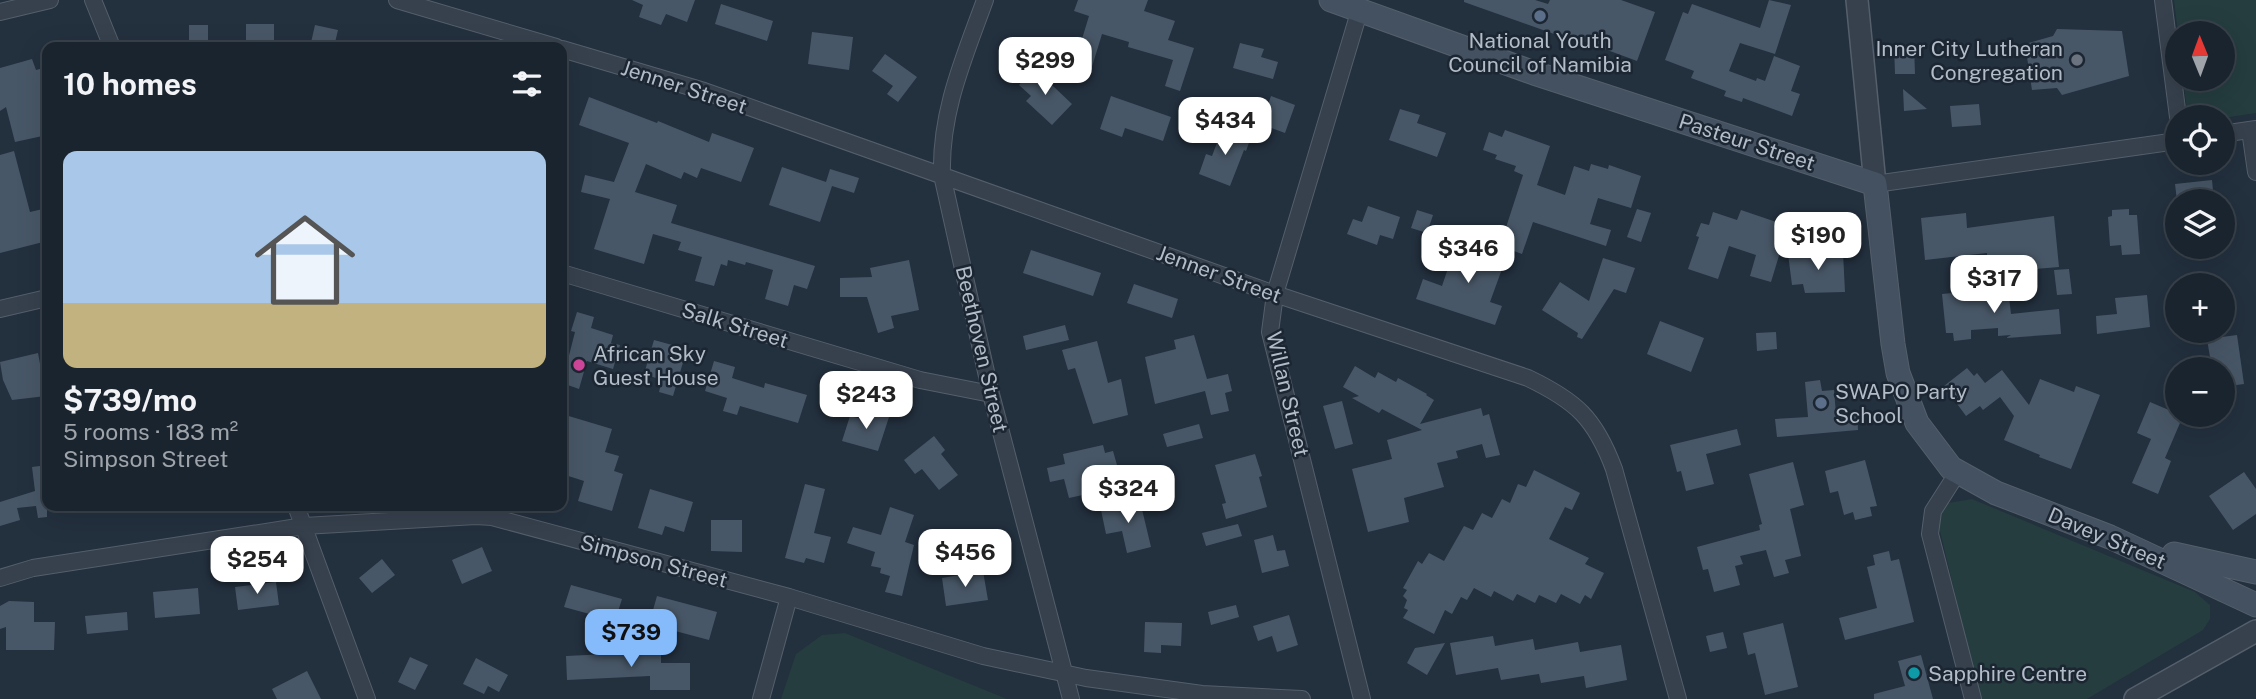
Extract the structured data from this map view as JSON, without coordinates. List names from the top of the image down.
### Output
{
  "streets": {
    "main road": ["Pasteur Street", "Davey Street"],
    "street": [
      "Jenner Street",
      "Salk Street",
      "Beethoven Street",
      "Willan Street",
      "Simpson Street"
    ]
  },
  "crossings": [
    ["Jenner Street", "Beethoven Street"],
    ["Jenner Street", "Willan Street"],
    ["Pasteur Street", "Willan Street"],
    ["Pasteur Street", "Davey Street"],
    ["Salk Street", "Beethoven Street"],
    ["Beethoven Street", "Simpson Street"]
  ],
  "places": [
    "National Youth Council of Namibia",
    "Inner City Lutheran Congregation",
    "African Sky Guest House",
    "SWAPO Party School",
    "Sapphire Centre"
  ],
  "north": "top",
  "page": {
    "map_buttons": ["+", "−"],
    "price": [
      "$299",
      "$434",
      "$190",
      "$346",
      "$317",
      "$243",
      "$324",
      "$456",
      "$254",
      "$739"
    ],
    "heading": "10 homes",
    "list": [
      {
        "name": "$739/mo",
        "note": "5 rooms · 183 m² · Simpson Street"
      }
    ]
  }
}
